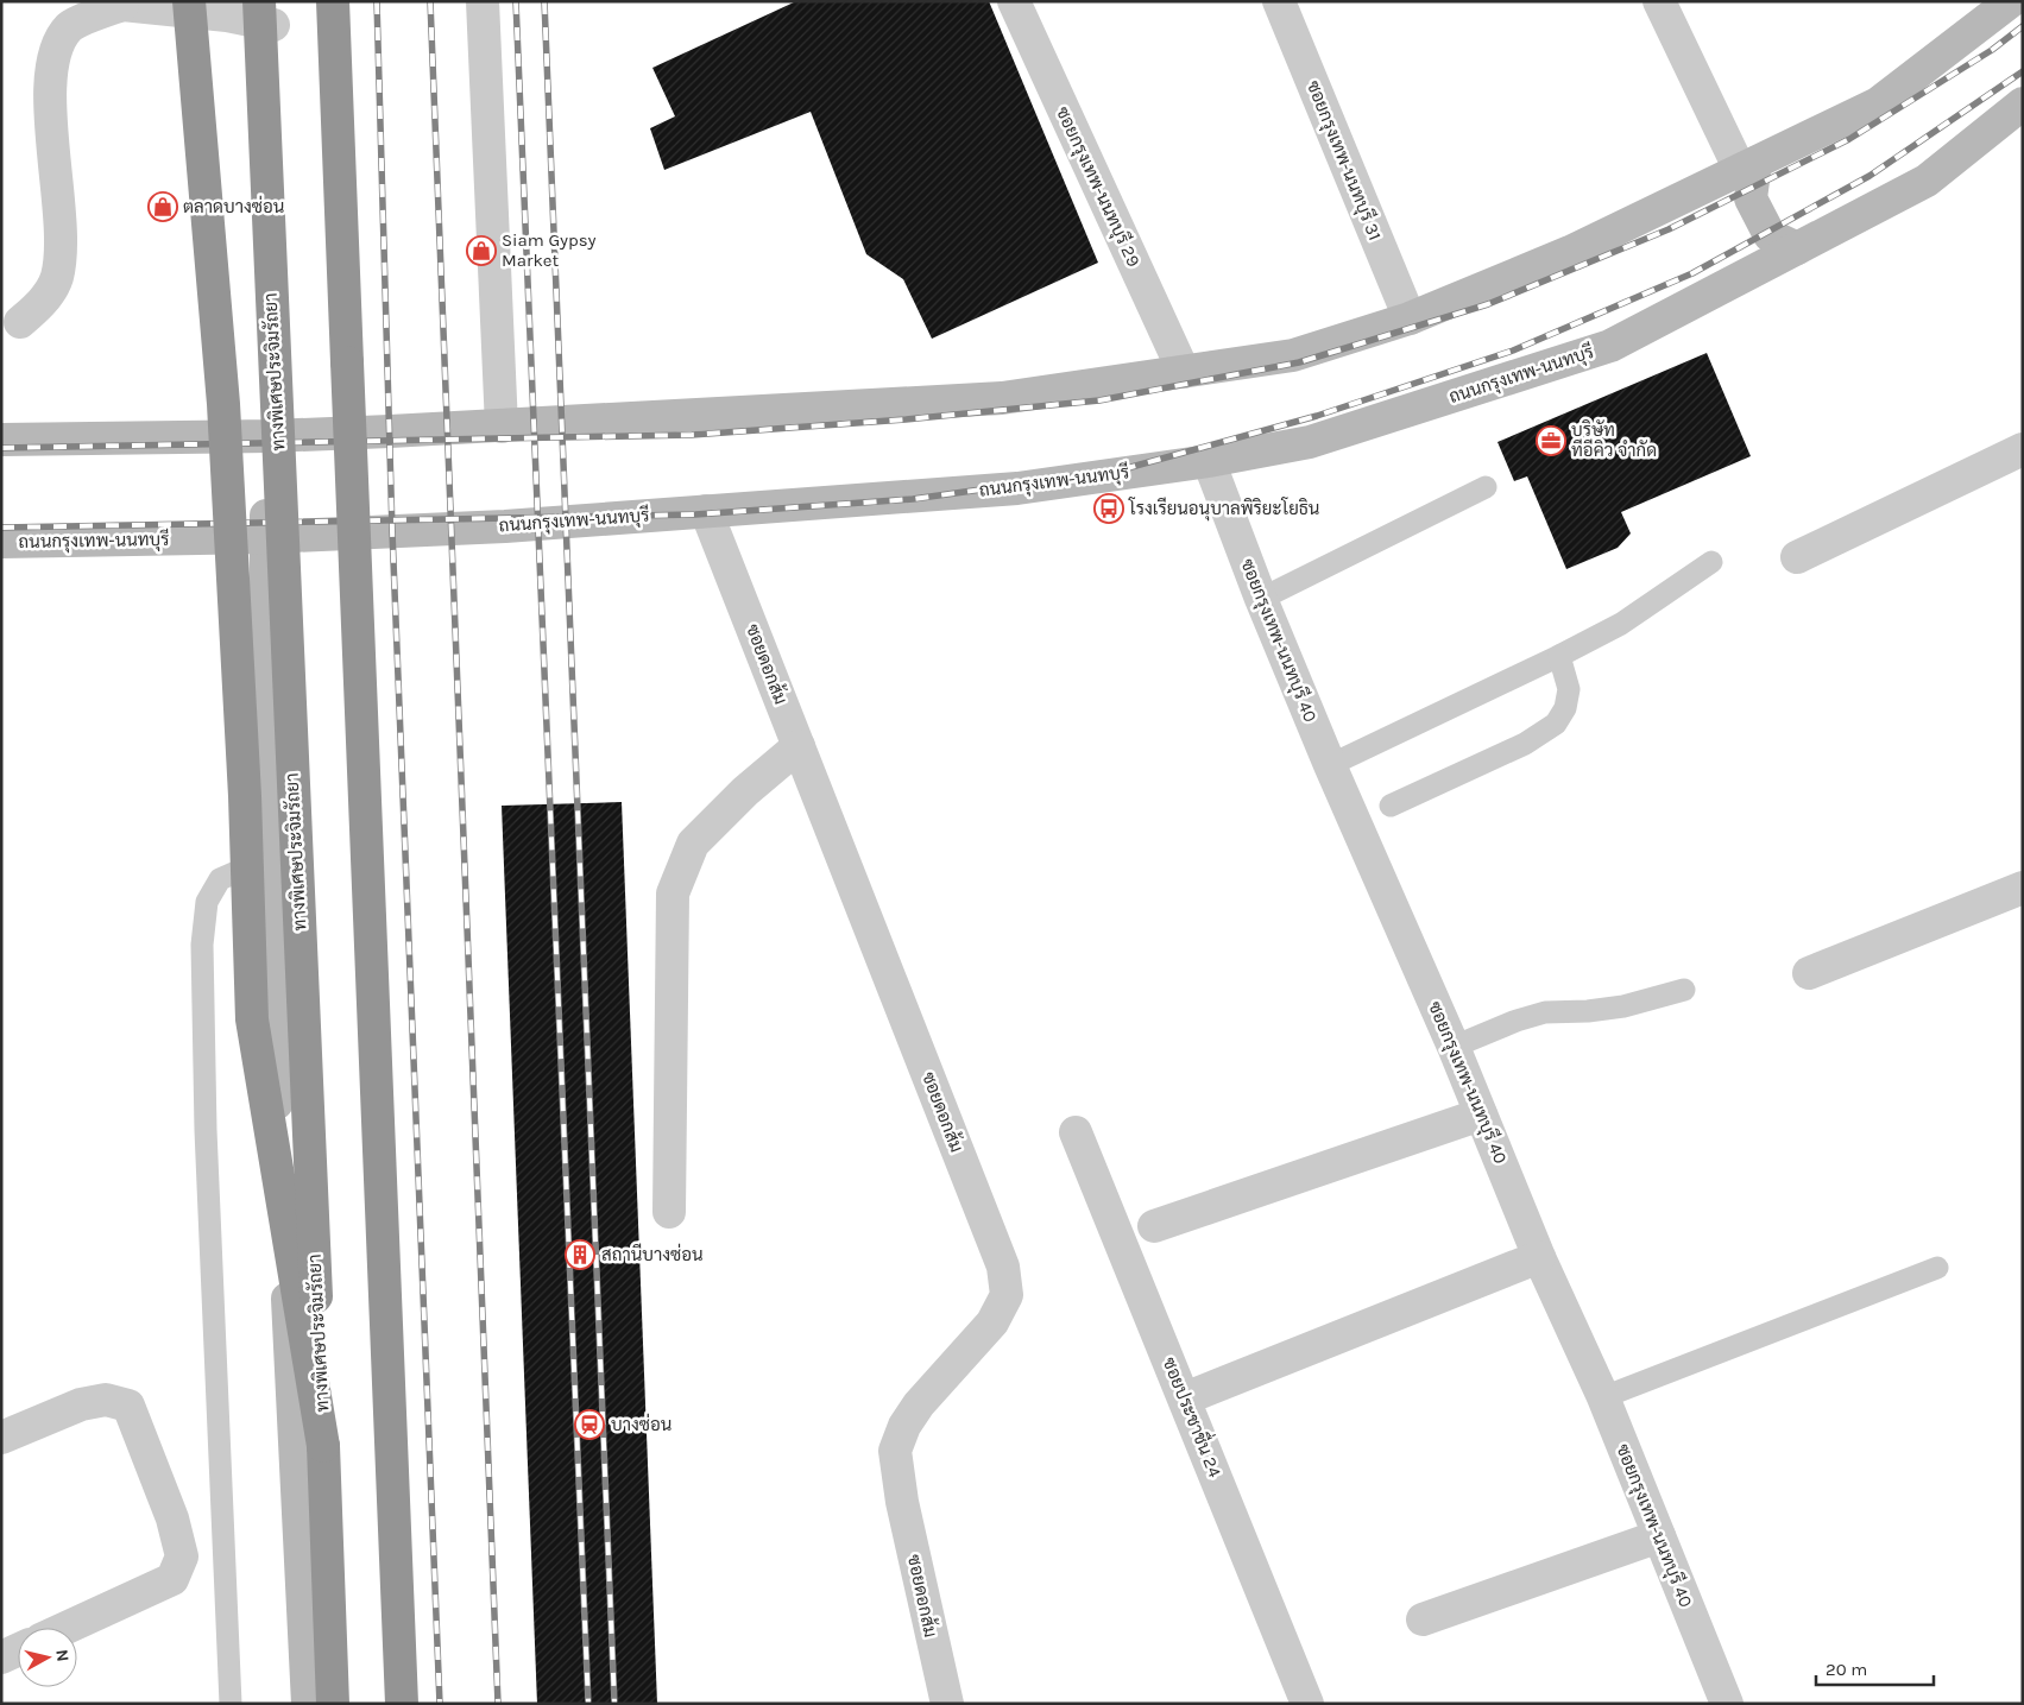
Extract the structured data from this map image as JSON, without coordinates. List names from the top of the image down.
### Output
{
  "streets": {
    "highway": ["ทางพิเศษประจิมรัถยา"],
    "main road": ["ถนนกรุงเทพ-นนทบุรี"],
    "street": [
      "ซอยกรุงเทพ-นนทบุรี 31",
      "ซอยกรุงเทพ-นนทบุรี 29",
      "ซอยกรุงเทพ-นนทบุรี 40",
      "ซอยดอกส้ม",
      "ซอยประชาชื่น 24"
    ]
  },
  "crossings": [
    ["ถนนกรุงเทพ-นนทบุรี", "ซอยกรุงเทพ-นนทบุรี 40"],
    ["ถนนกรุงเทพ-นนทบุรี", "ซอยดอกส้ม"]
  ],
  "places": {
    "shop": ["ตลาดบางซ่อน", "Siam Gypsy Market"],
    "office": ["บริษัท ทีอีคิว จำกัด"],
    "bus stop": ["โรงเรียนอนุบาลพิริยะโยธิน"],
    "building": ["สถานีบางซ่อน"],
    "station": ["บางซ่อน"]
  },
  "scale_bar": "20 m",
  "north": "right"
}
